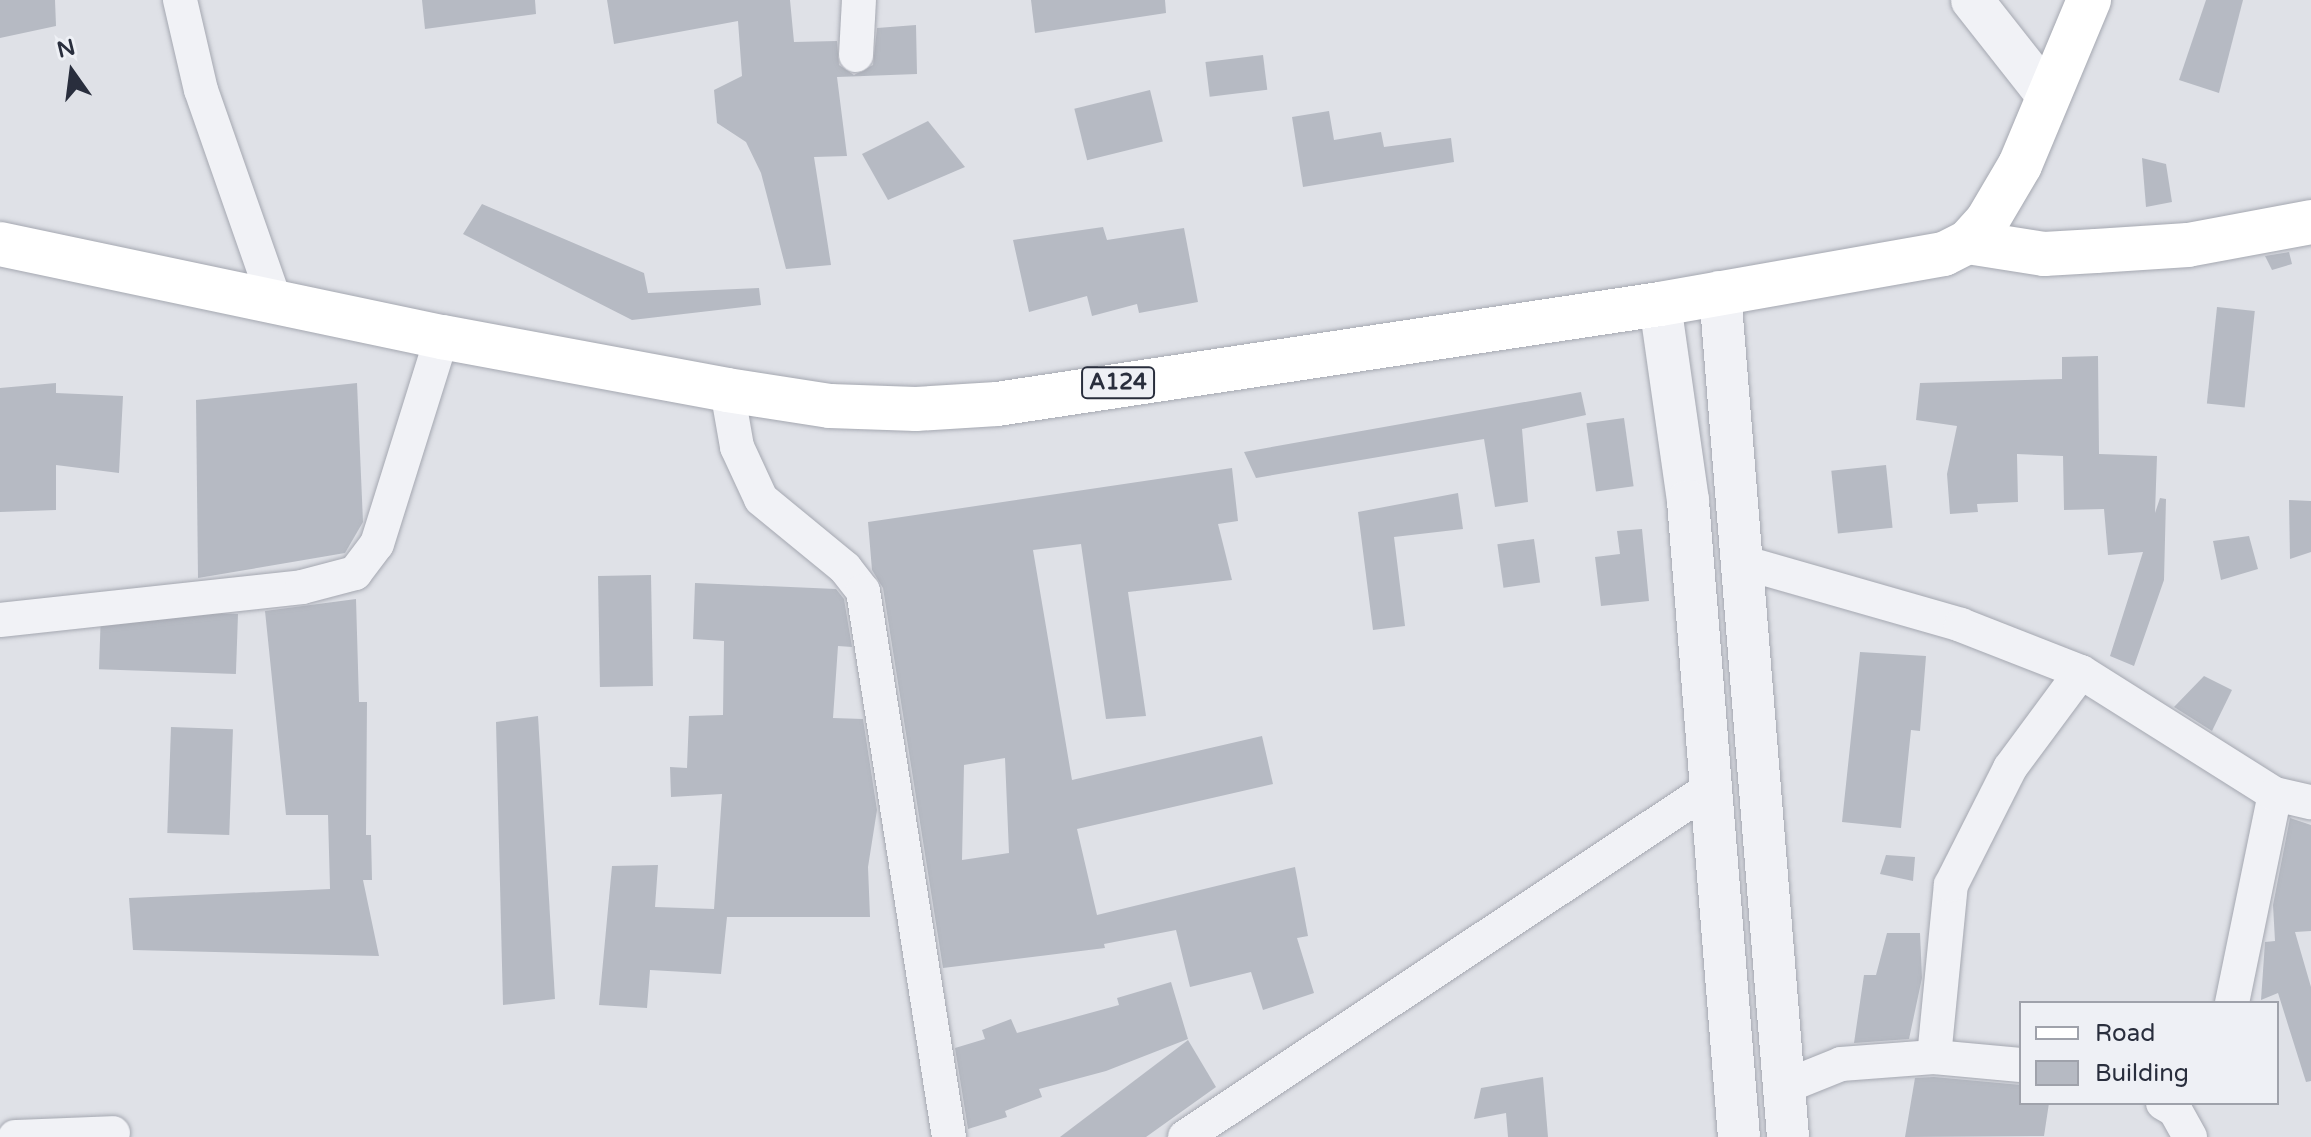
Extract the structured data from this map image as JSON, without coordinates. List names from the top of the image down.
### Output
{
  "streets": {
    "main road": ["A124"]
  },
  "legend": ["Road", "Building"],
  "north": "top"
}
